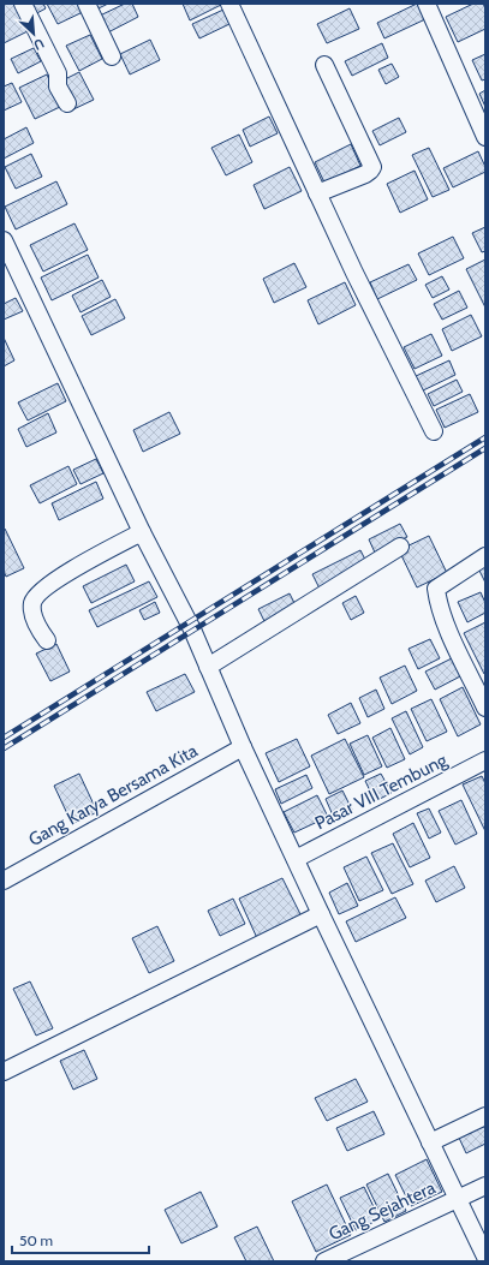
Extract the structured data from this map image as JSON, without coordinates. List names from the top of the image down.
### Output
{
  "streets": {
    "street": ["Pasar VIII Tembung", "Gang Karya Bersama Kita", "Gang Sejahtera"]
  },
  "scale_bar": "50 m",
  "north": "bottom right"
}
